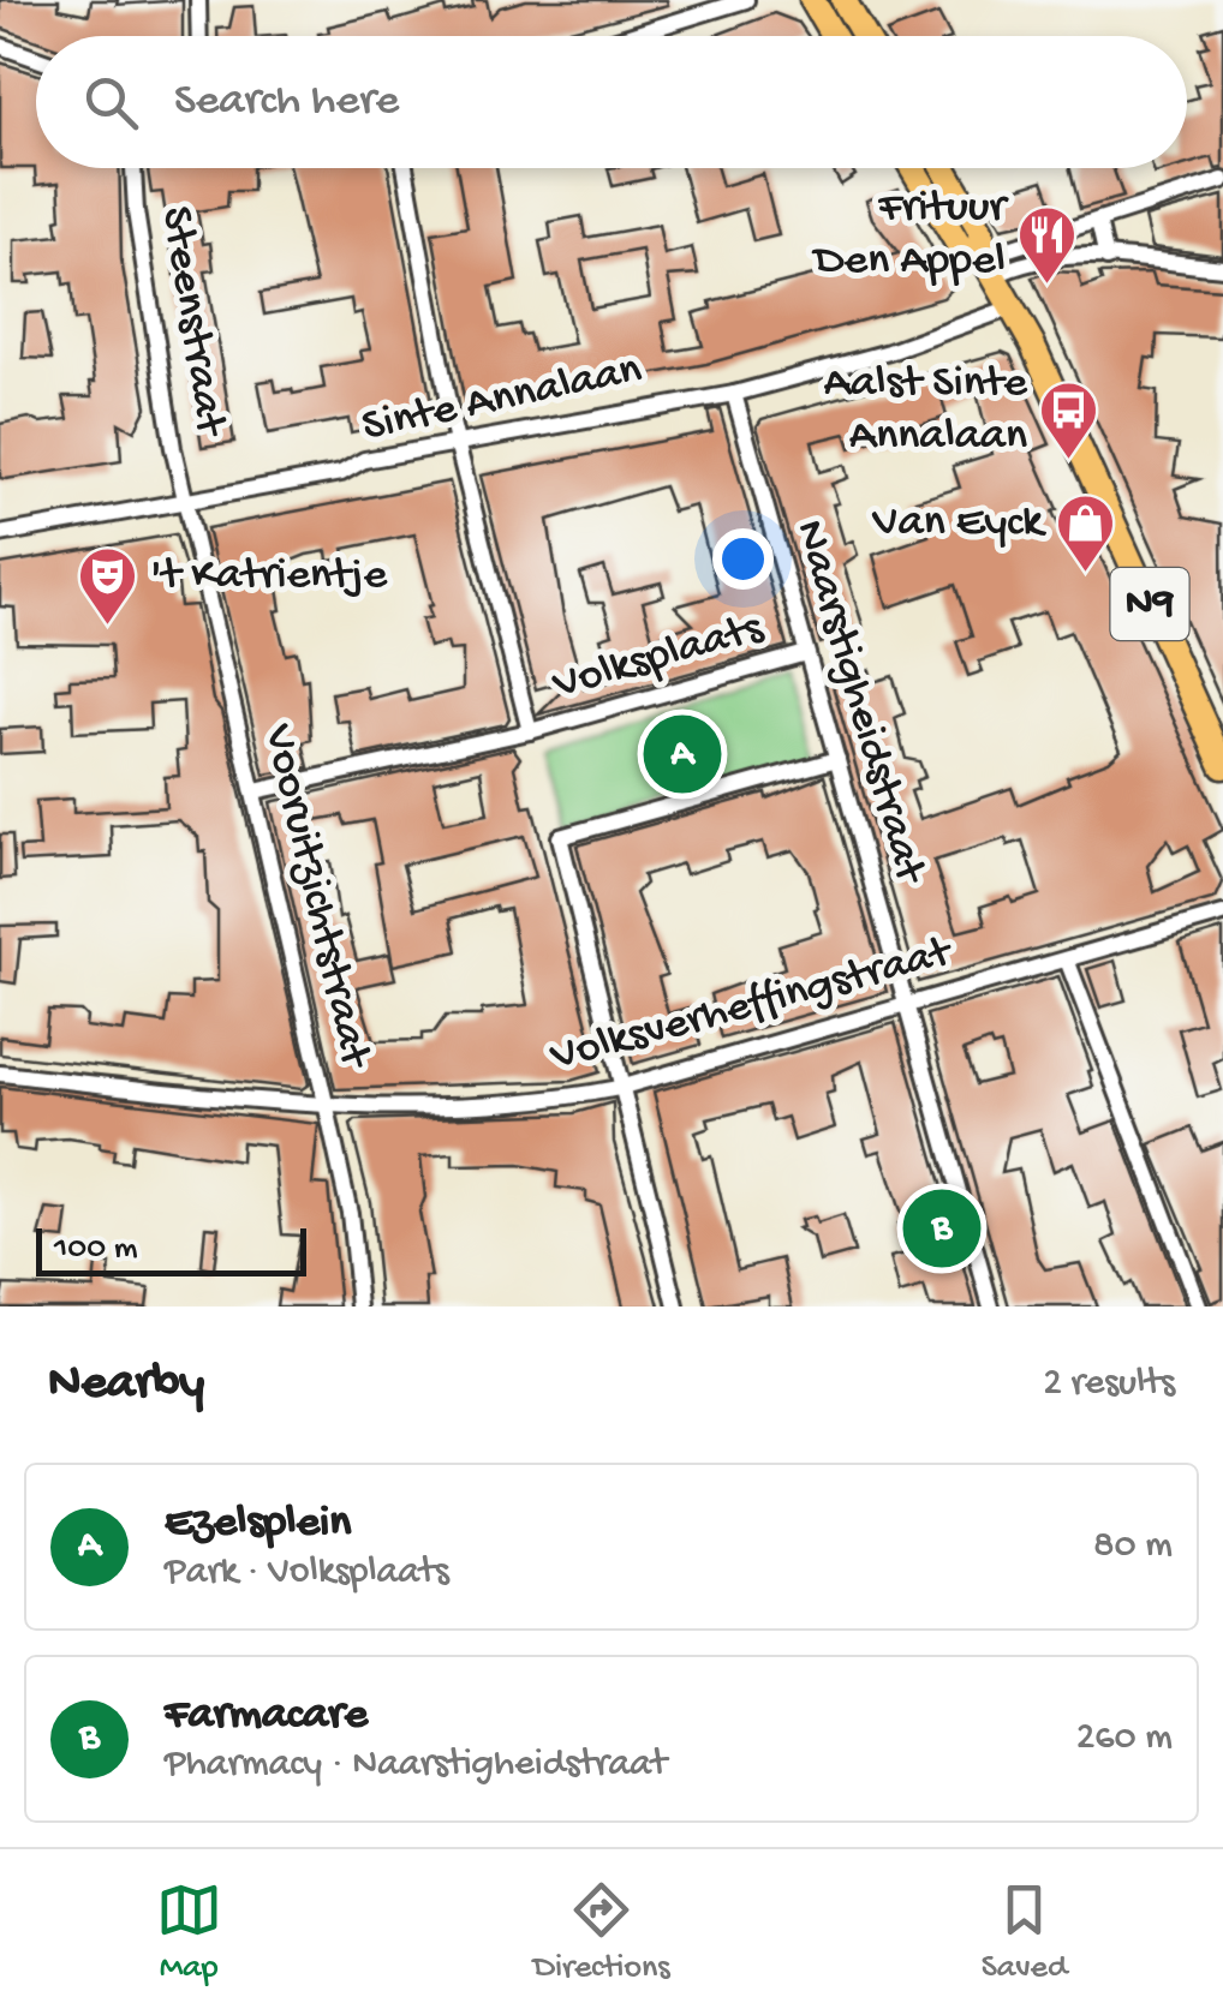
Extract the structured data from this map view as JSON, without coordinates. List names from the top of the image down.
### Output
{
  "streets": {
    "main road": ["N9"],
    "street": [
      "Steenstraat",
      "Sinte Annalaan",
      "Volksplaats",
      "Naarstigheidstraat",
      "Vooruitzichtstraat",
      "Volksverheffingstraat"
    ]
  },
  "crossings": [
    ["Steenstraat", "Sinte Annalaan"],
    ["Steenstraat", "Vooruitzichtstraat"],
    ["Sinte Annalaan", "N9"],
    ["Sinte Annalaan", "Naarstigheidstraat"],
    ["Sinte Annalaan", "Vooruitzichtstraat"],
    ["Volksplaats", "Naarstigheidstraat"],
    ["Volksplaats", "Vooruitzichtstraat"],
    ["Naarstigheidstraat", "Volksverheffingstraat"],
    ["Vooruitzichtstraat", "Volksverheffingstraat"]
  ],
  "places": {
    "restaurant": ["Frituur Den Appel"],
    "bus stop": ["Aalst Sinte Annalaan"],
    "shop": ["Van Eyck"],
    "theatre": ["'t Katrientje"]
  },
  "scale_bar": "100 m",
  "page": {
    "search": "Search here",
    "pins": ["A", "B"],
    "scale": "100 m",
    "heading": ["Nearby", "2 results"],
    "list": [
      {
        "mark": "A",
        "name": "Ezelsplein",
        "note": "Park · Volksplaats",
        "value": "80 m"
      },
      {
        "mark": "B",
        "name": "Farmacare",
        "note": "Pharmacy · Naarstigheidstraat",
        "value": "260 m"
      }
    ],
    "nav": ["Map", "Directions", "Saved"]
  }
}
